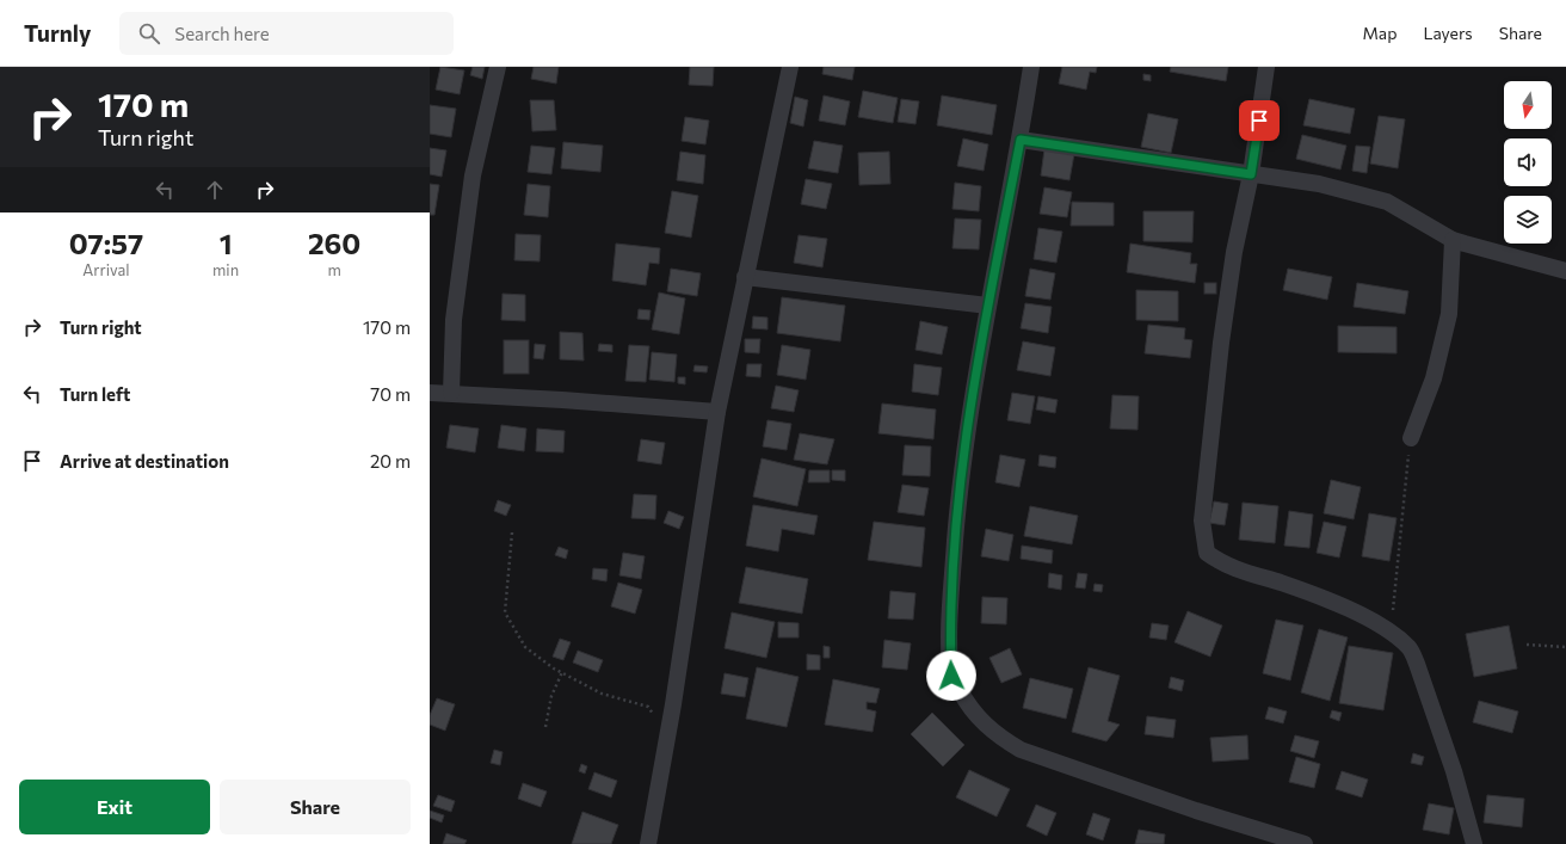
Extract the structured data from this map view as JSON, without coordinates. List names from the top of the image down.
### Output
{
  "north": "bottom",
  "page": {
    "header": "Turnly",
    "search": "Search here",
    "nav": ["Map", "Layers", "Share"],
    "turn": ["170 m", "Turn right"],
    "eta": [
      "07:57",
      "Arrival",
      "1",
      "min",
      "260",
      "m"
    ],
    "list": [
      {
        "name": "Turn right",
        "value": "170 m"
      },
      {
        "name": "Turn left",
        "value": "70 m"
      },
      {
        "name": "Arrive at destination",
        "value": "20 m"
      }
    ],
    "buttons": ["Exit", "Share"]
  }
}
